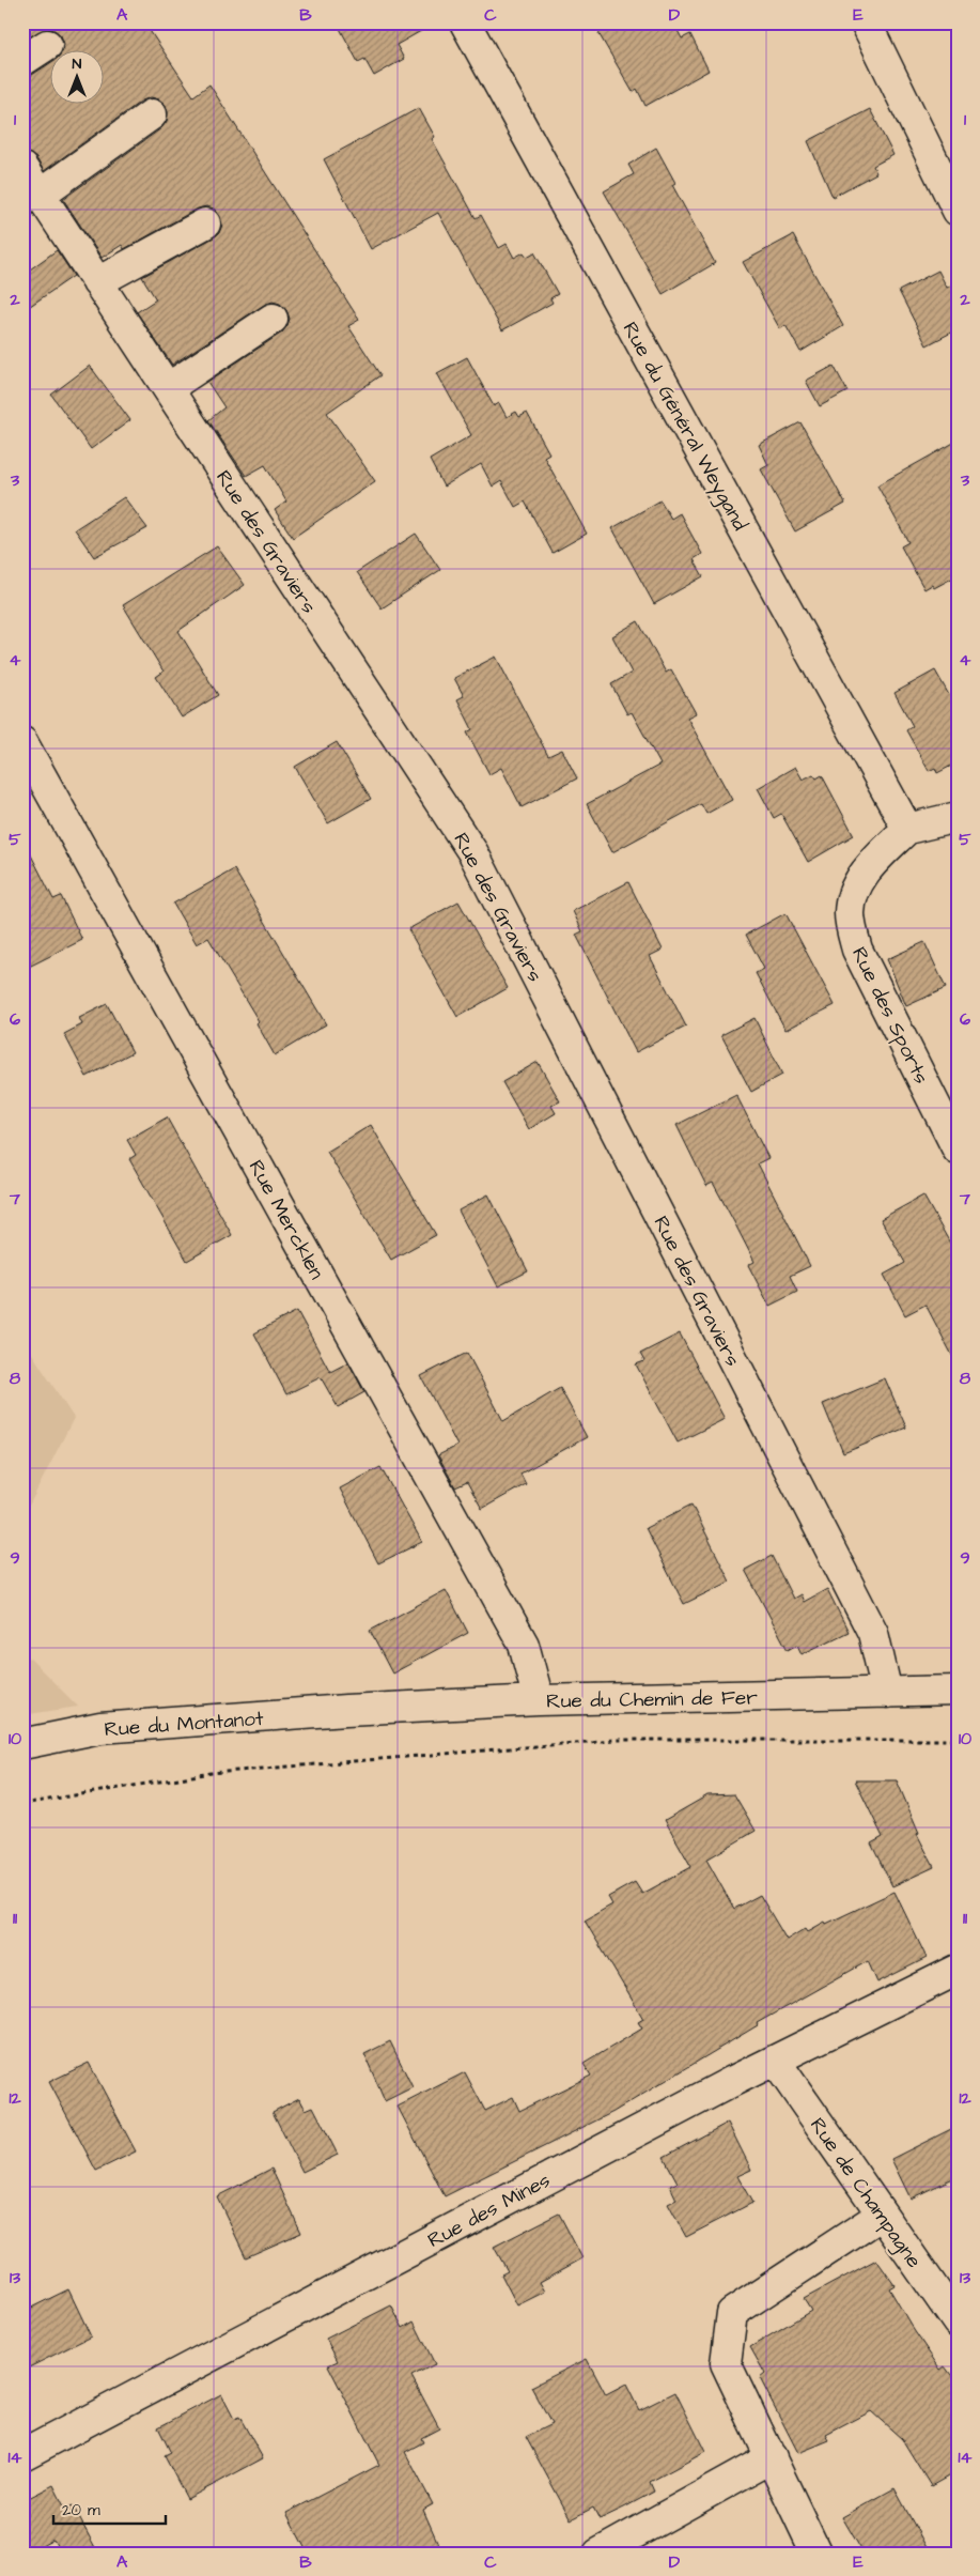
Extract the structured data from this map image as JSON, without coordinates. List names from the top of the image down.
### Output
{
  "streets": {
    "street": [
      "Rue du Général Weygand",
      "Rue des Graviers",
      "Rue des Sports",
      "Rue Mercklen",
      "Rue du Chemin de Fer",
      "Rue du Montanot",
      "Rue de Champagne",
      "Rue des Mines"
    ]
  },
  "crossings": [
    ["Rue du Général Weygand", "Rue des Sports"],
    ["Rue des Graviers", "Rue du Chemin de Fer"],
    ["Rue Mercklen", "Rue du Chemin de Fer"],
    ["Rue du Chemin de Fer", "Rue du Montanot"],
    ["Rue de Champagne", "Rue des Mines"]
  ],
  "scale_bar": "20 m",
  "north": "top",
  "grid": {
    "columns": [
      "A",
      "B",
      "C",
      "D",
      "E"
    ],
    "rows": [
      "1",
      "2",
      "3",
      "4",
      "5",
      "6",
      "7",
      "8",
      "9",
      "10",
      "11",
      "12",
      "13",
      "14"
    ]
  }
}
